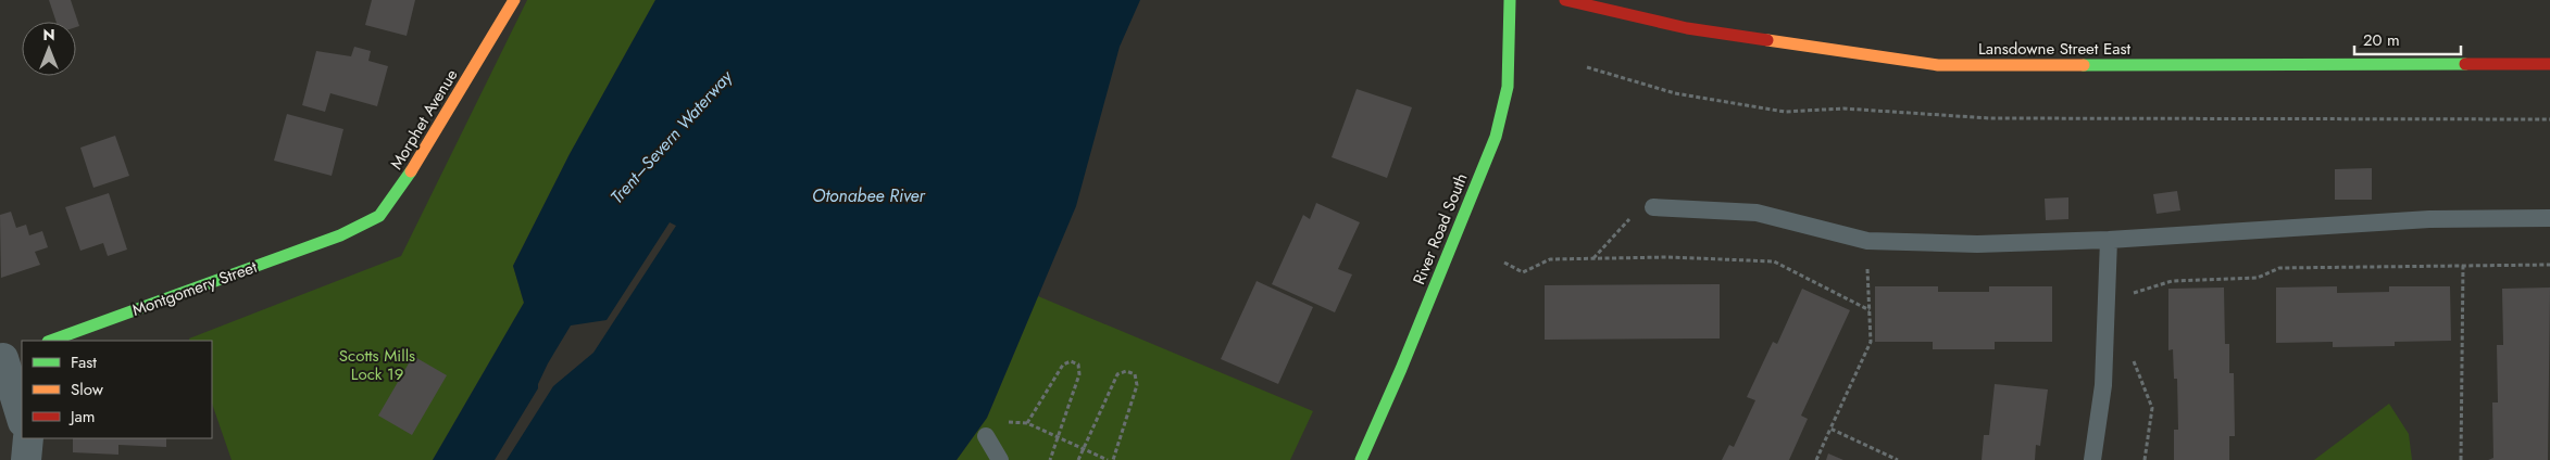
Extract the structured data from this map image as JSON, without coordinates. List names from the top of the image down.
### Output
{
  "streets": {
    "street": [
      "Lansdowne Street East",
      "Morphet Avenue",
      "River Road South",
      "Montgomery Street"
    ]
  },
  "crossings": [
    ["Morphet Avenue", "Montgomery Street"]
  ],
  "water": ["Trent–Severn Waterway", "Otonabee River"],
  "parks": ["Scotts Mills Lock 19"],
  "legend": ["Fast", "Slow", "Jam"],
  "scale_bar": "20 m",
  "north": "top"
}
